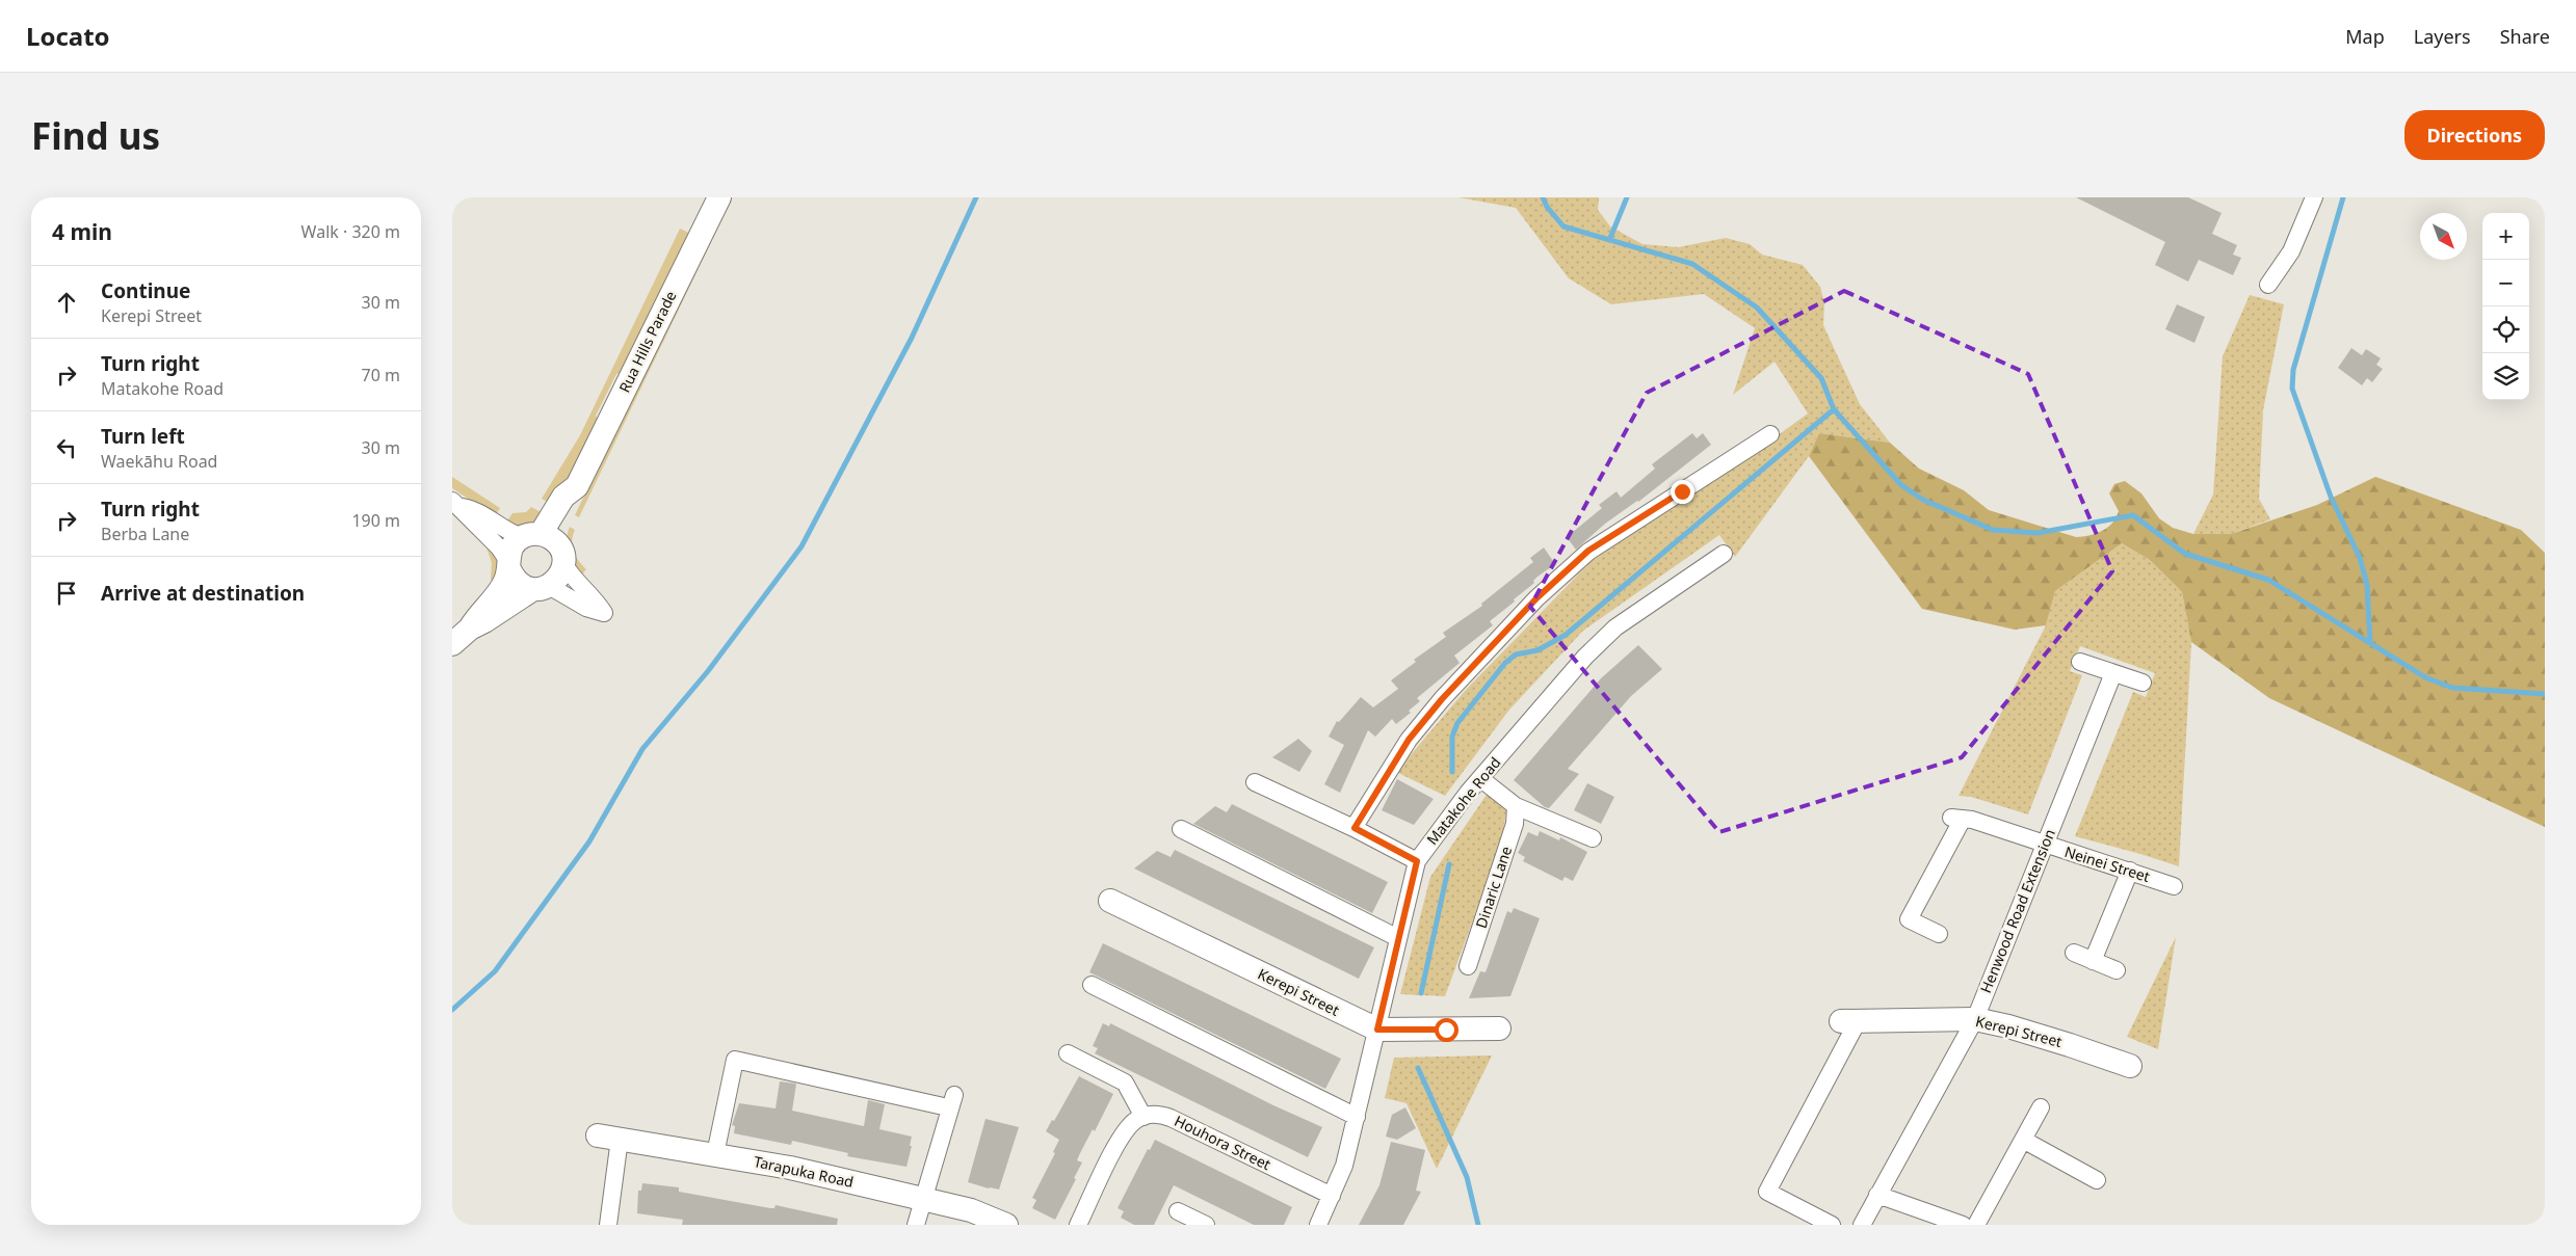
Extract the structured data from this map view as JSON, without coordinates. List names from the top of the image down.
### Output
{
  "streets": {
    "street": [
      "Rua Hills Parade",
      "Matakohe Road",
      "Neinei Street",
      "Dinaric Lane",
      "Henwood Road Extension",
      "Kerepi Street",
      "Houhora Street",
      "Tarapuka Road"
    ]
  },
  "crossings": [
    ["Matakohe Road", "Kerepi Street"],
    ["Matakohe Road", "Houhora Street"],
    ["Neinei Street", "Henwood Road Extension"],
    ["Henwood Road Extension", "Kerepi Street"]
  ],
  "north": "bottom right",
  "page": {
    "header": "Locato",
    "nav": ["Map", "Layers", "Share"],
    "buttons": "Directions",
    "title": "Find us",
    "heading": ["4 min", "Walk · 320 m"],
    "map_buttons": ["+", "−"],
    "list": [
      ["Continue", "Kerepi Street", "30 m"],
      ["Turn right", "Matakohe Road", "70 m"],
      ["Turn left", "Waekāhu Road", "30 m"],
      ["Turn right", "Berba Lane", "190 m"],
      "Arrive at destination"
    ]
  }
}
